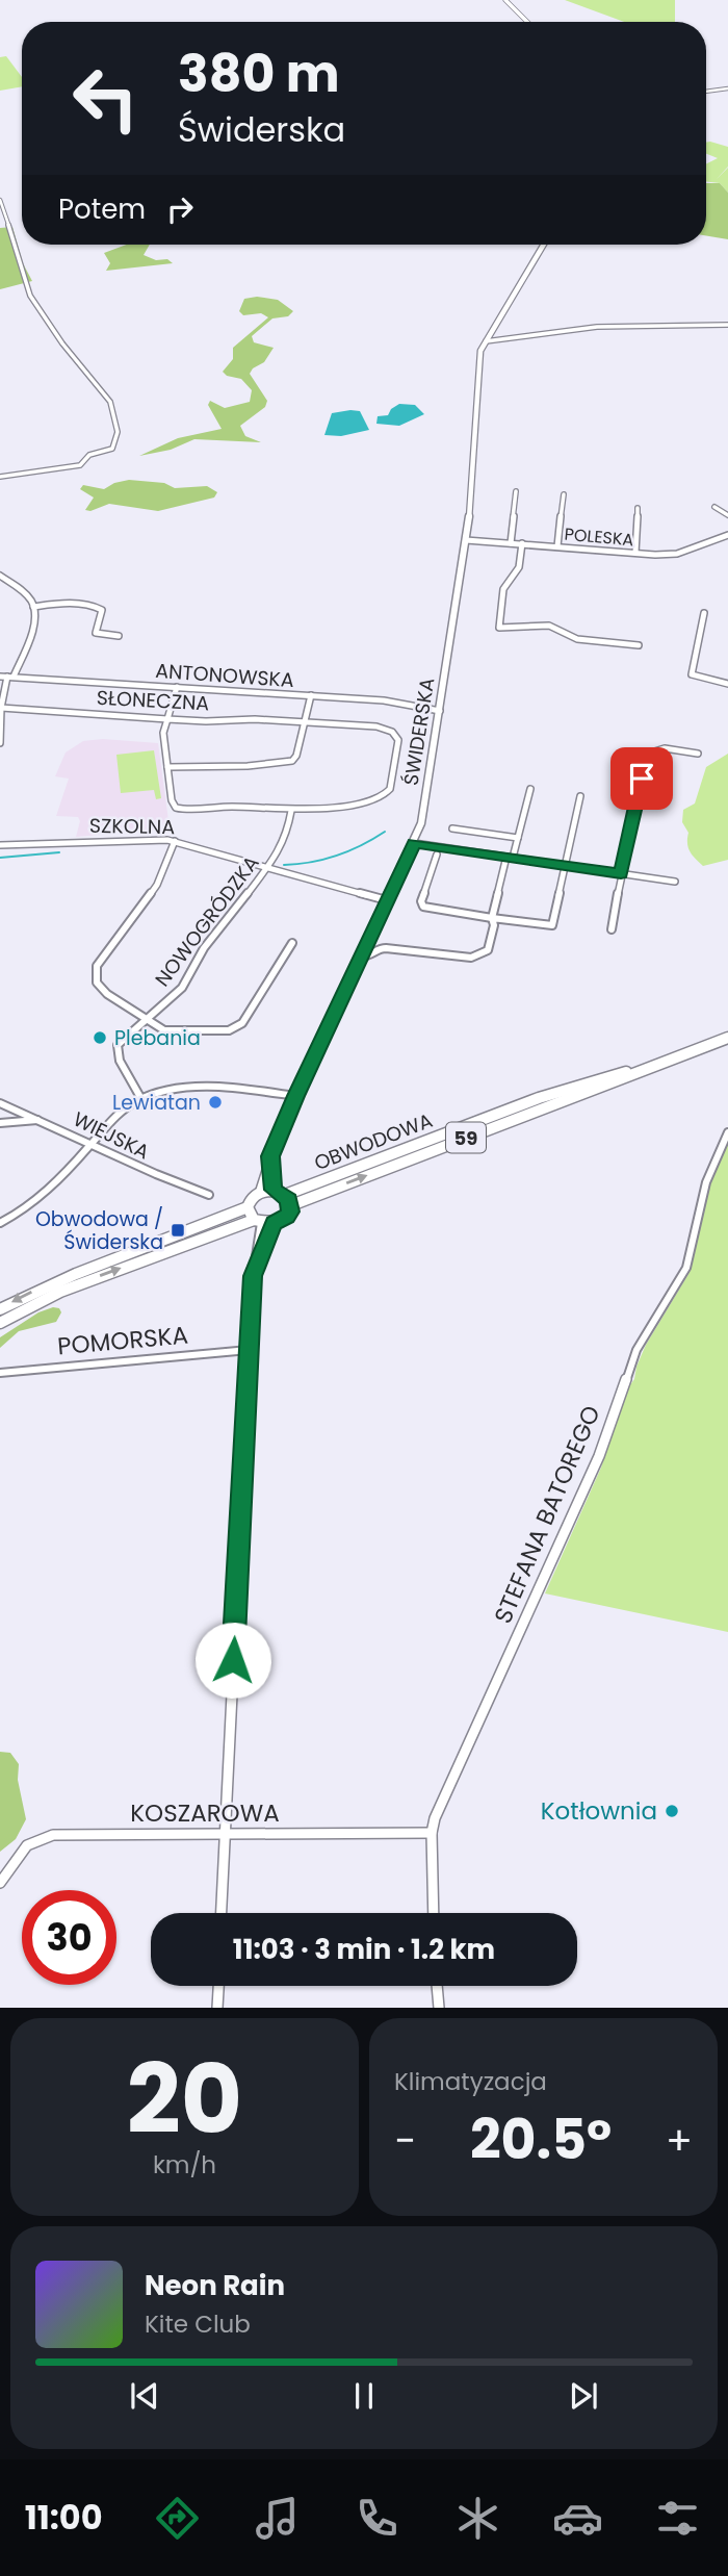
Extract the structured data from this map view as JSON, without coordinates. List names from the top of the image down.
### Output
{
  "streets": {
    "main road": ["59", "OBWODOWA"],
    "street": [
      "POLESKA",
      "ANTONOWSKA",
      "SŁONECZNA",
      "ŚWIDERSKA",
      "SZKOLNA",
      "NOWOGRÓDZKA",
      "WIEJSKA",
      "POMORSKA",
      "STEFANA BATOREGO",
      "KOSZAROWA"
    ]
  },
  "crossings": [
    ["POLESKA", "ŚWIDERSKA"],
    ["ANTONOWSKA", "ŚWIDERSKA"],
    ["SŁONECZNA", "NOWOGRÓDZKA"],
    ["ŚWIDERSKA", "SZKOLNA"],
    ["ŚWIDERSKA", "OBWODOWA"],
    ["SZKOLNA", "NOWOGRÓDZKA"],
    ["STEFANA BATOREGO", "KOSZAROWA"]
  ],
  "places": {
    "other": ["Plebania", "Lewiatan", "Kotłownia"],
    "transit": ["Obwodowa / Świderska"]
  },
  "page": {
    "turn": ["380 m", "Świderska"],
    "then": "Potem",
    "limit": "30",
    "trip": "11:03 · 3 min · 1.2 km",
    "tile": [
      ["20", "km/h"],
      "Klimatyzacja"
    ],
    "heat": ["−", "20.5°", "+"],
    "song": ["Neon Rain", "Kite Club"],
    "tabs": "11:00"
  }
}
